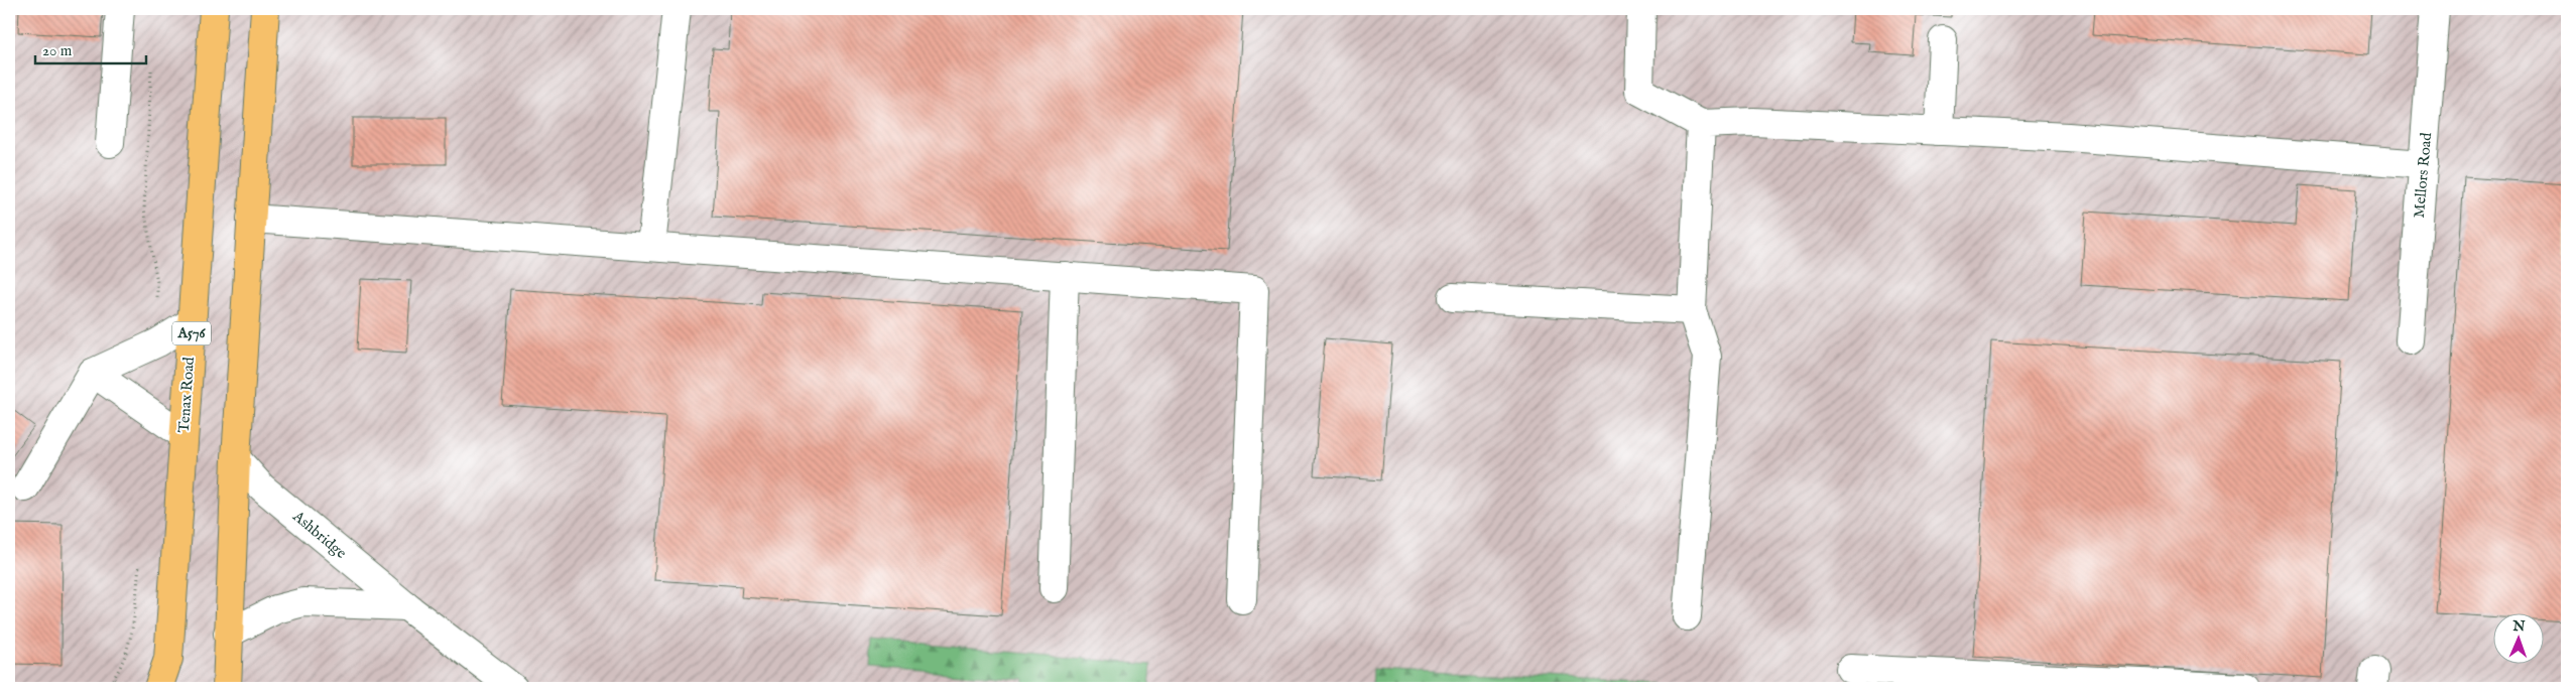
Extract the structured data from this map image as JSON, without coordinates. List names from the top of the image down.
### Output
{
  "streets": {
    "main road": ["A576", "Tenax Road"],
    "street": ["Mellors Road", "Ashbridge"]
  },
  "scale_bar": "20 m",
  "north": "top"
}
